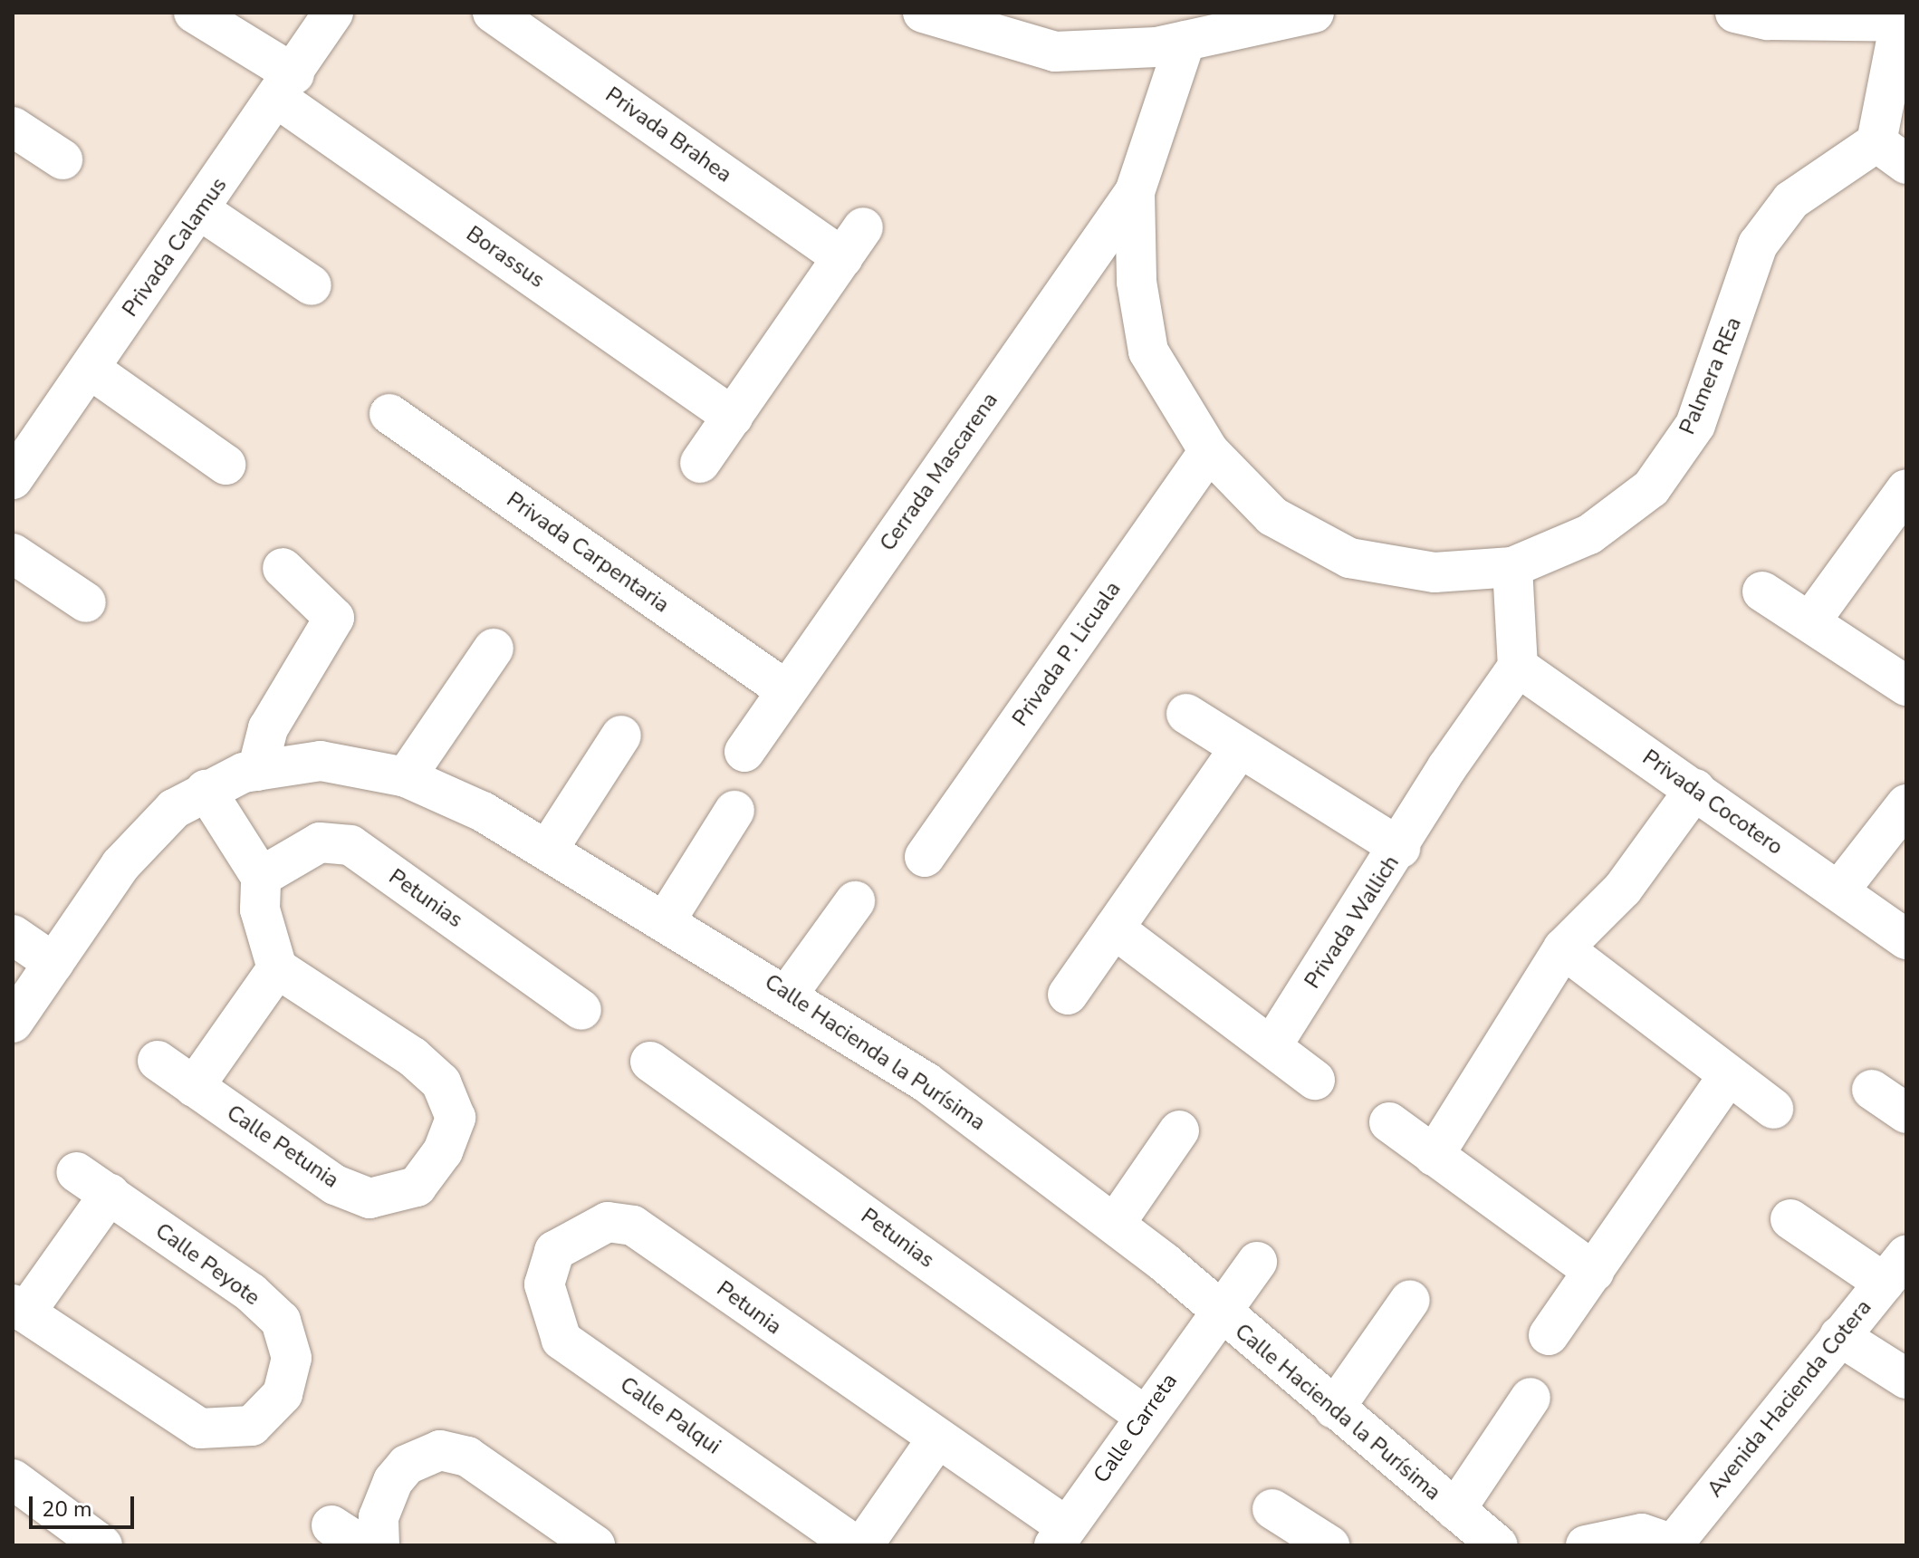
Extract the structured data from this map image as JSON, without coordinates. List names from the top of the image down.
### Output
{
  "streets": {
    "street": [
      "Privada Brahea",
      "Privada Calamus",
      "Borassus",
      "Palmera REa",
      "Cerrada Mascarena",
      "Privada Carpentaria",
      "Privada P. Licuala",
      "Privada Cocotero",
      "Petunias",
      "Privada Wallich",
      "Calle Hacienda la Purísima",
      "Calle Petunia",
      "Calle Peyote",
      "Petunia",
      "Avenida Hacienda Cotera",
      "Calle Palqui",
      "Calle Carreta"
    ]
  },
  "crossings": [
    ["Privada Brahea", "Borassus"],
    ["Privada Calamus", "Borassus"],
    ["Palmera REa", "Cerrada Mascarena"],
    ["Palmera REa", "Privada P. Licuala"],
    ["Cerrada Mascarena", "Privada Carpentaria"],
    ["Petunias", "Calle Carreta"],
    ["Calle Hacienda la Purísima", "Calle Carreta"],
    ["Petunia", "Calle Palqui"]
  ],
  "scale_bar": "20 m"
}
